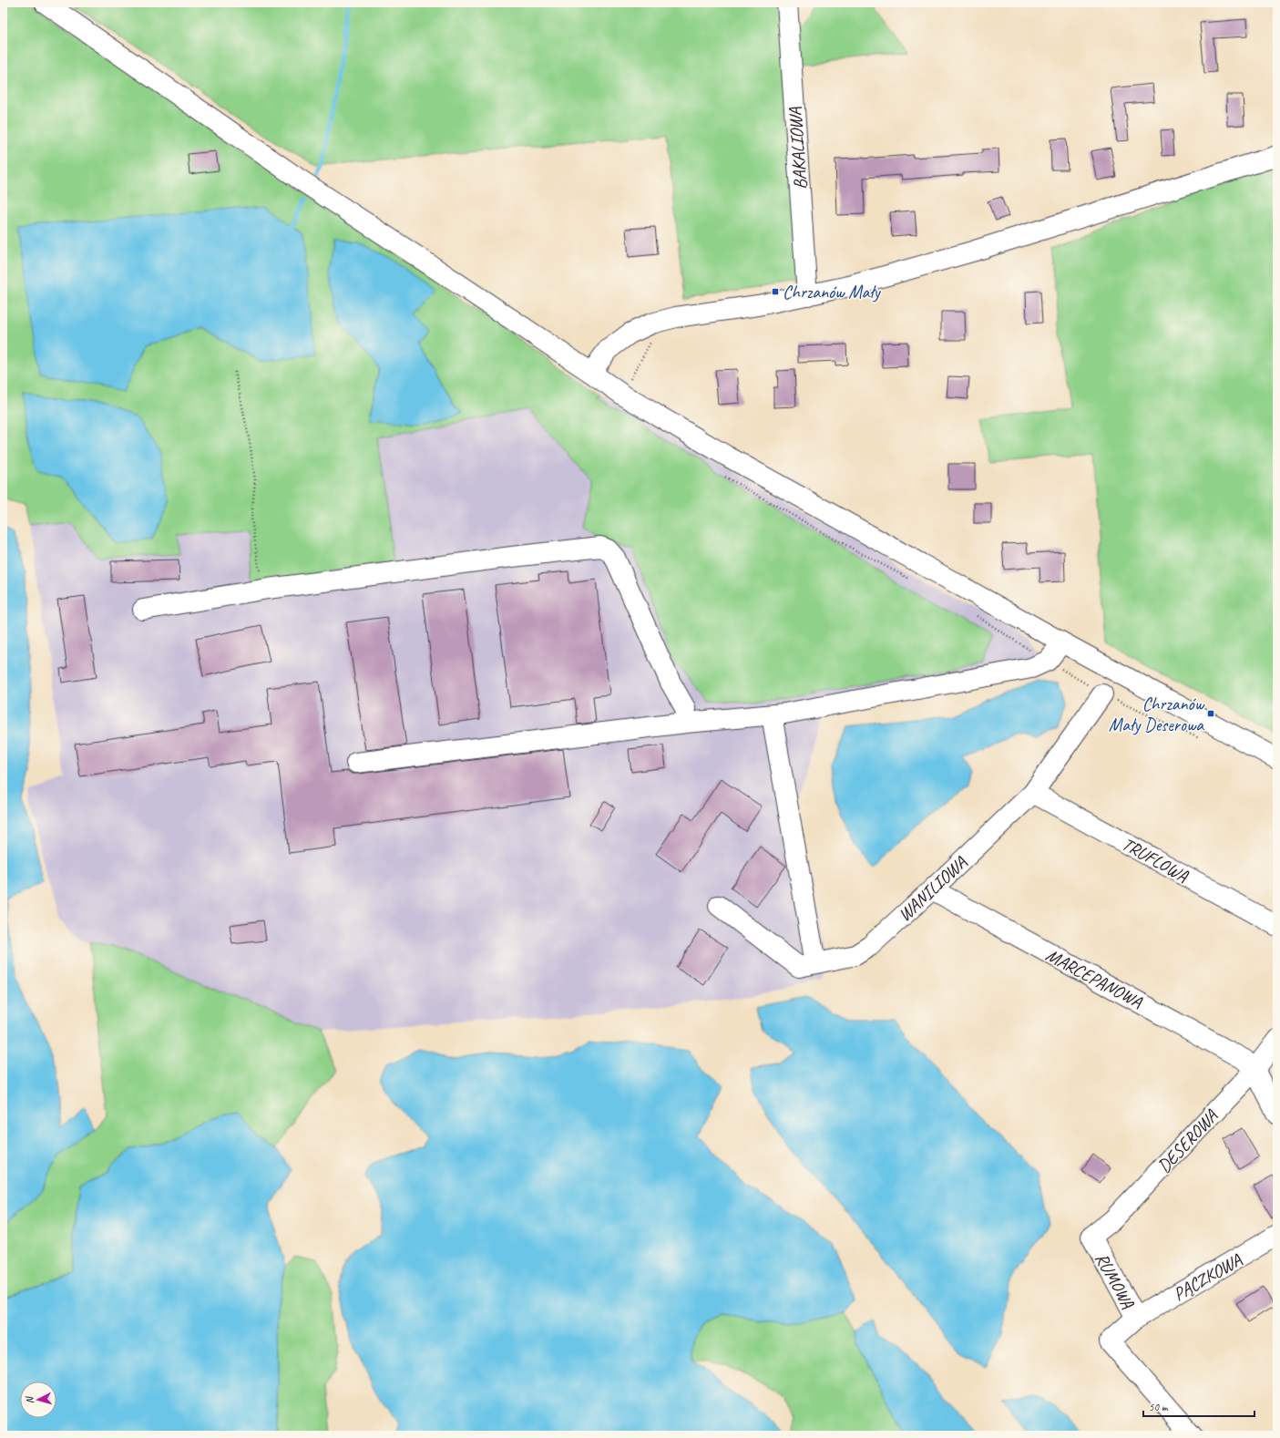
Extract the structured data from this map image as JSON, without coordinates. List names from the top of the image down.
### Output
{
  "streets": {
    "street": [
      "BAKALIOWA",
      "TRUFLOWA",
      "WANILIOWA",
      "MARCEPANOWA",
      "DESEROWA",
      "PĄCZKOWA",
      "RUMOWA"
    ]
  },
  "crossings": [
    ["TRUFLOWA", "WANILIOWA"],
    ["WANILIOWA", "MARCEPANOWA"],
    ["MARCEPANOWA", "DESEROWA"],
    ["DESEROWA", "RUMOWA"],
    ["PĄCZKOWA", "RUMOWA"]
  ],
  "places": {
    "transit": ["Chrzanów Mały", "Chrzanów Mały Deserowa"]
  },
  "scale_bar": "50 m",
  "north": "left"
}
